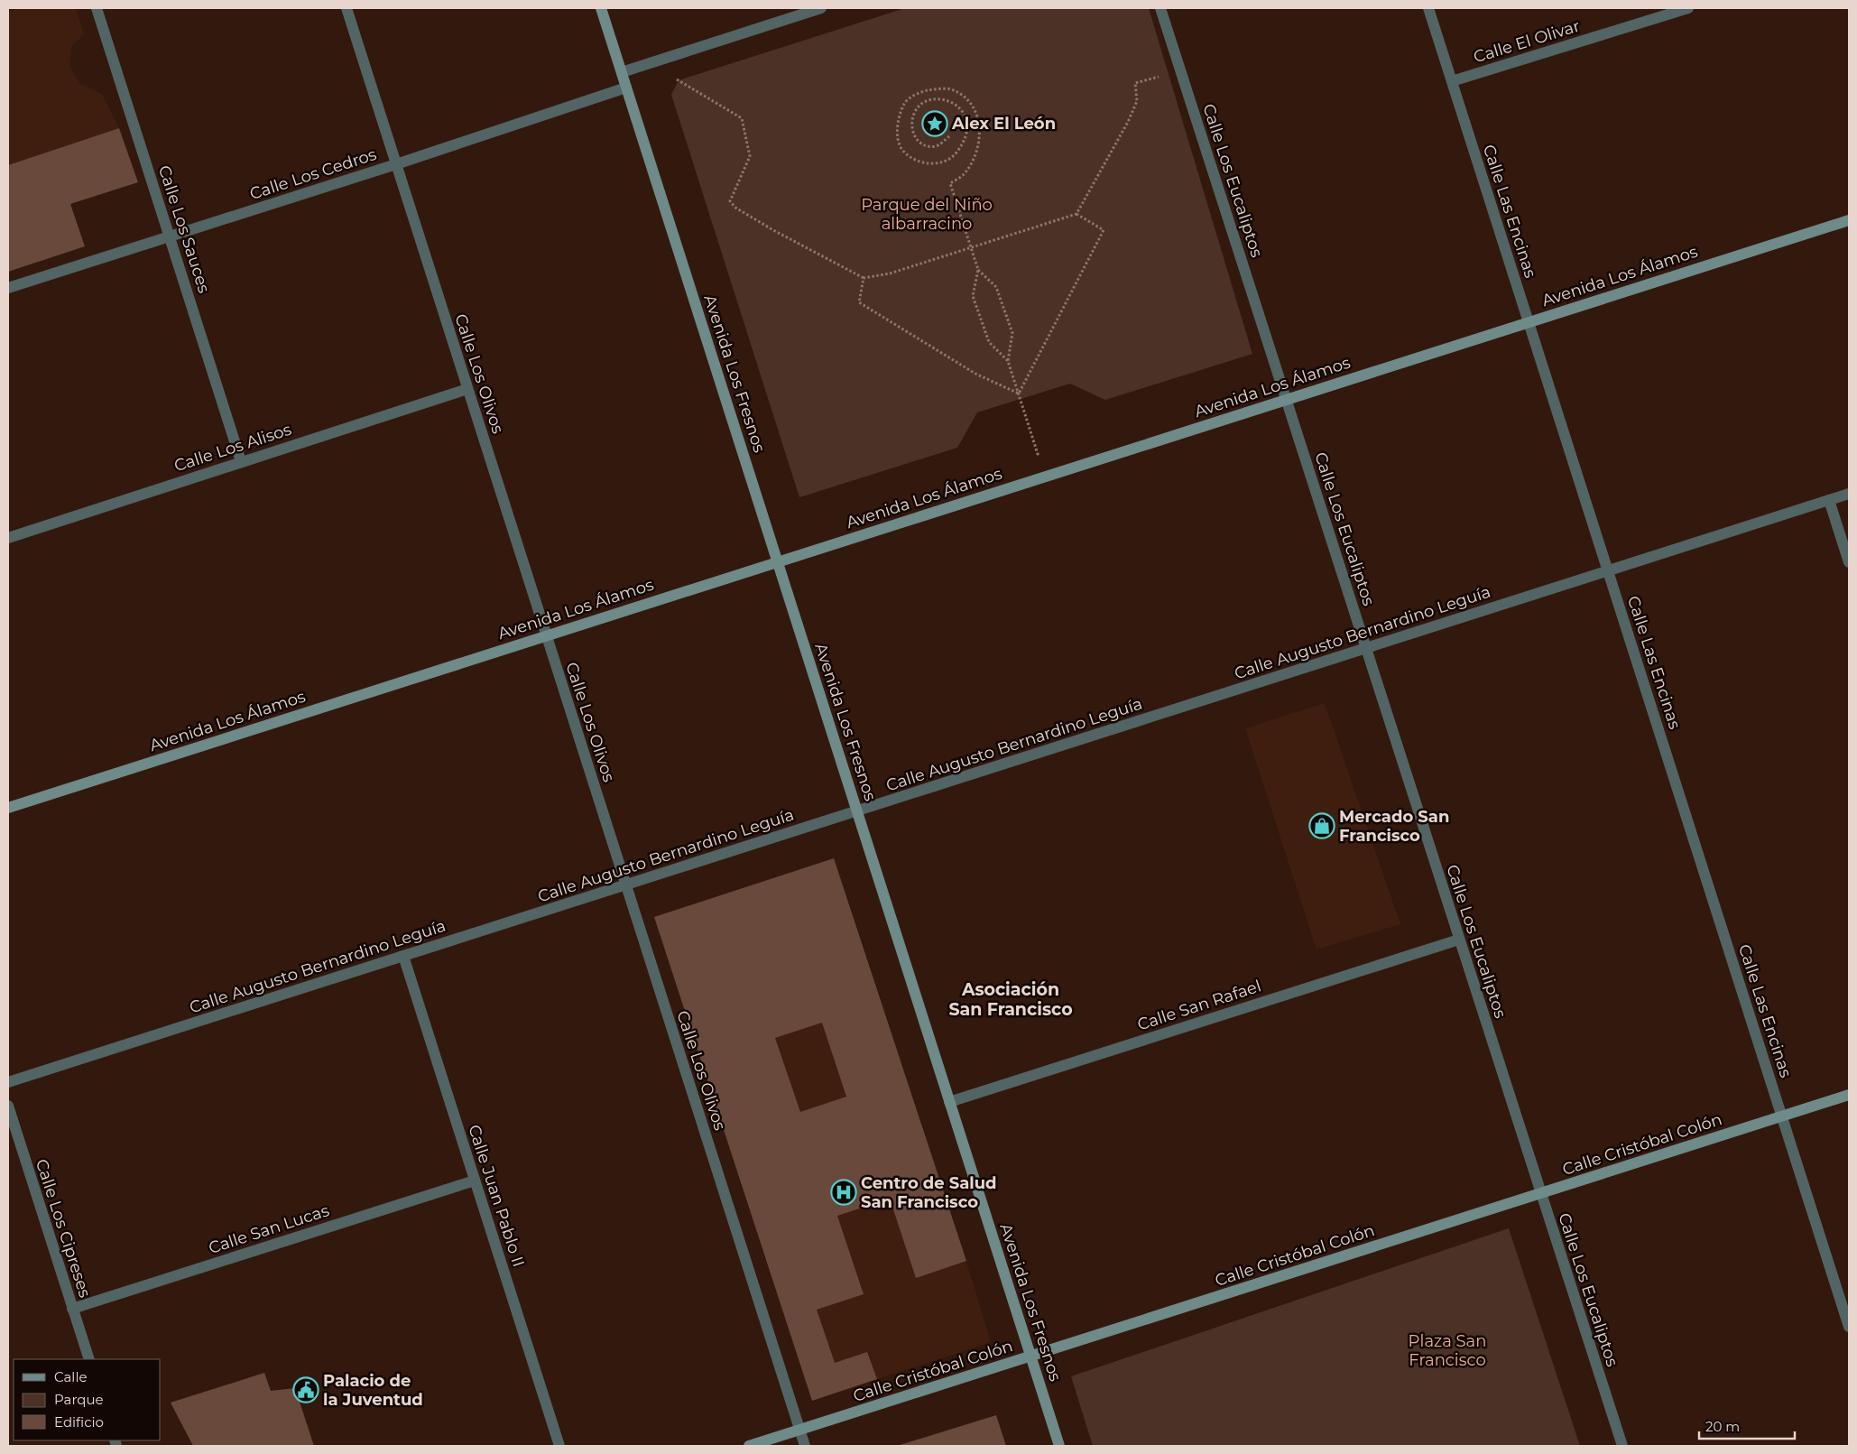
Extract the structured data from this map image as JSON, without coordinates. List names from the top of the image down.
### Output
{
  "streets": {
    "street": [
      "Calle El Olivar",
      "Calle Los Cedros",
      "Calle Los Eucaliptos",
      "Calle Las Encinas",
      "Calle Los Sauces",
      "Avenida Los Álamos",
      "Calle Los Olivos",
      "Avenida Los Fresnos",
      "Calle Los Alisos",
      "Calle Augusto Bernardino Leguía",
      "Calle San Rafael",
      "Calle Cristóbal Colón",
      "Calle Juan Pablo II",
      "Calle Los Cipreses",
      "Calle San Lucas"
    ]
  },
  "crossings": [
    ["Calle El Olivar", "Calle Las Encinas"],
    ["Calle Los Cedros", "Calle Los Sauces"],
    ["Calle Los Cedros", "Calle Los Olivos"],
    ["Calle Los Cedros", "Avenida Los Fresnos"],
    ["Calle Los Eucaliptos", "Avenida Los Álamos"],
    ["Calle Los Eucaliptos", "Calle Augusto Bernardino Leguía"],
    ["Calle Los Eucaliptos", "Calle San Rafael"],
    ["Calle Los Eucaliptos", "Calle Cristóbal Colón"],
    ["Calle Las Encinas", "Avenida Los Álamos"],
    ["Calle Las Encinas", "Calle Augusto Bernardino Leguía"],
    ["Calle Las Encinas", "Calle Cristóbal Colón"],
    ["Calle Los Sauces", "Calle Los Alisos"],
    ["Avenida Los Álamos", "Calle Los Olivos"],
    ["Avenida Los Álamos", "Avenida Los Fresnos"],
    ["Calle Los Olivos", "Calle Los Alisos"],
    ["Calle Los Olivos", "Calle Augusto Bernardino Leguía"],
    ["Calle Los Olivos", "Calle Cristóbal Colón"],
    ["Avenida Los Fresnos", "Calle Augusto Bernardino Leguía"],
    ["Avenida Los Fresnos", "Calle San Rafael"],
    ["Avenida Los Fresnos", "Calle Cristóbal Colón"],
    ["Calle Augusto Bernardino Leguía", "Calle Juan Pablo II"],
    ["Calle Juan Pablo II", "Calle San Lucas"],
    ["Calle Los Cipreses", "Calle San Lucas"]
  ],
  "districts": ["Asociación San Francisco"],
  "parks": ["Parque del Niño albarracino", "Plaza San Francisco"],
  "places": {
    "place": ["Alex El León"],
    "shop": ["Mercado San Francisco"],
    "hospital": ["Centro de Salud San Francisco"],
    "public building": ["Palacio de la Juventud"]
  },
  "legend": ["Calle", "Parque", "Edificio"],
  "scale_bar": "20 m"
}
